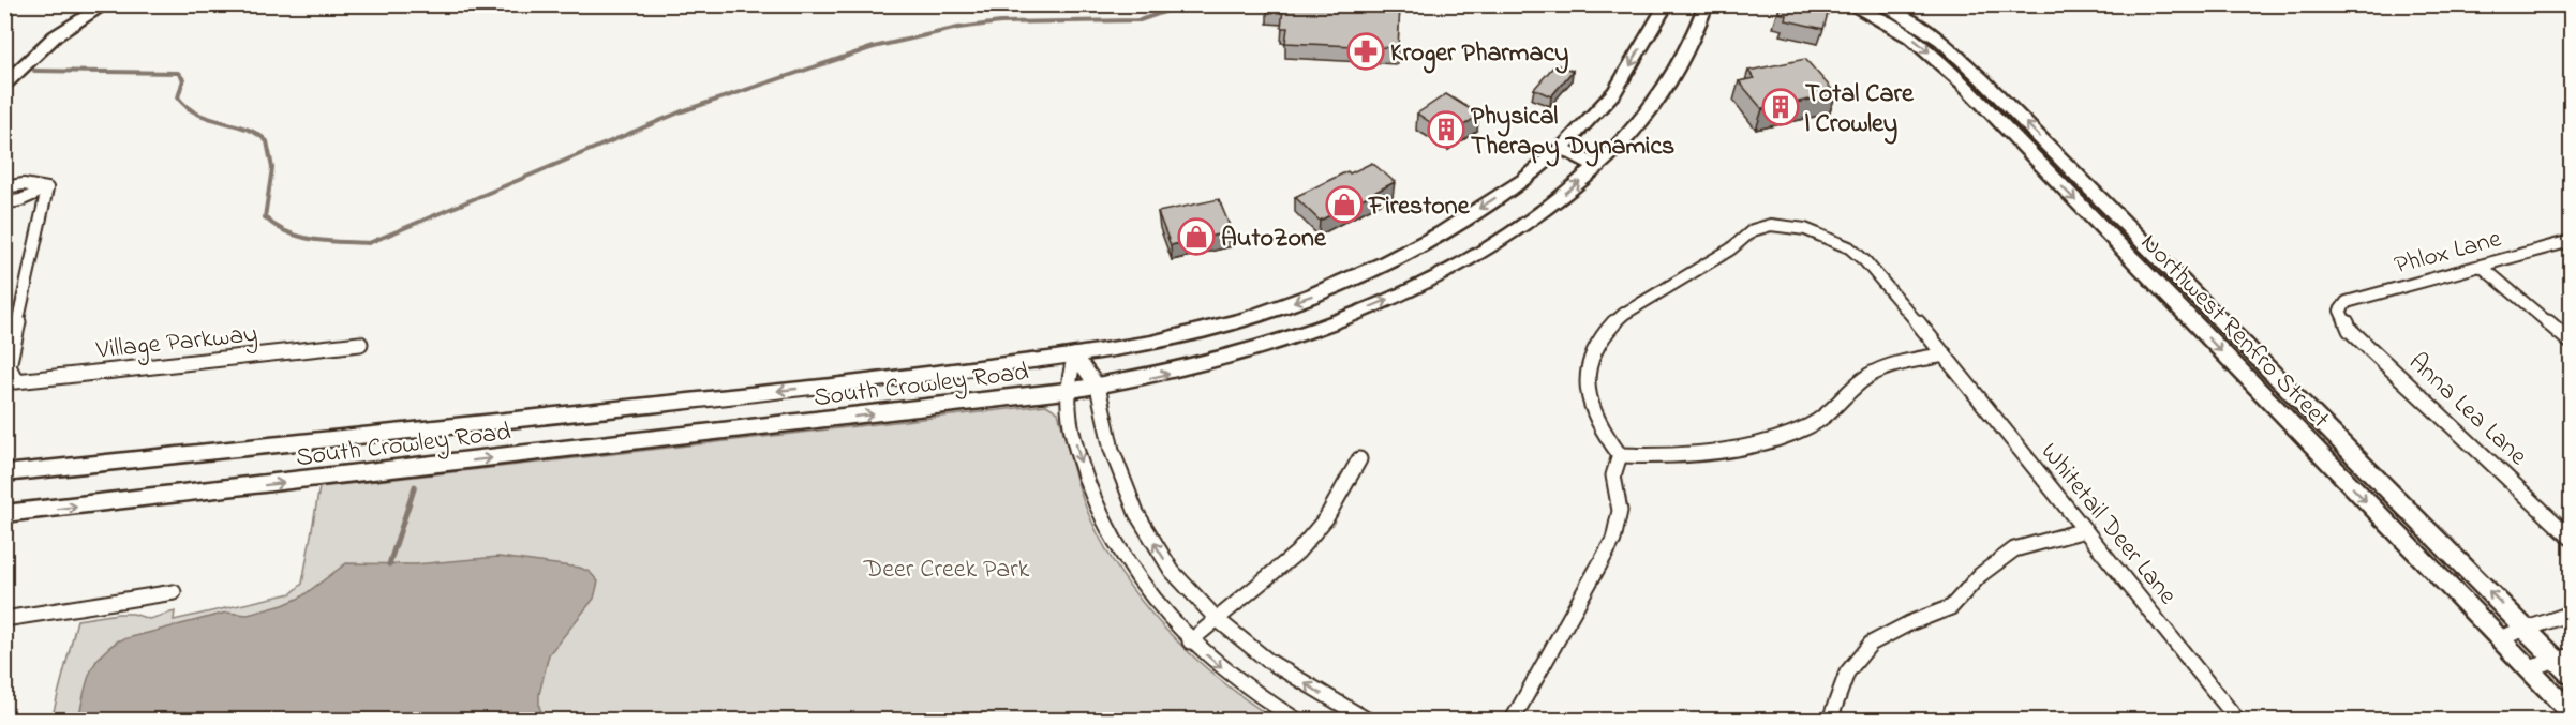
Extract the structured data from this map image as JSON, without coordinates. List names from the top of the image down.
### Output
{
  "streets": {
    "main road": ["Northwest Renfro Street", "South Crowley Road"],
    "street": [
      "Phlox Lane",
      "Village Parkway",
      "Anna Lea Lane",
      "Whitetail Deer Lane"
    ]
  },
  "crossings": [
    ["Phlox Lane", "Anna Lea Lane"]
  ],
  "parks": ["Deer Creek Park"],
  "places": {
    "pharmacy": ["Kroger Pharmacy"],
    "building": ["Total Care | Crowley", "Physical Therapy Dynamics"],
    "shop": ["Firestone", "AutoZone"]
  }
}
